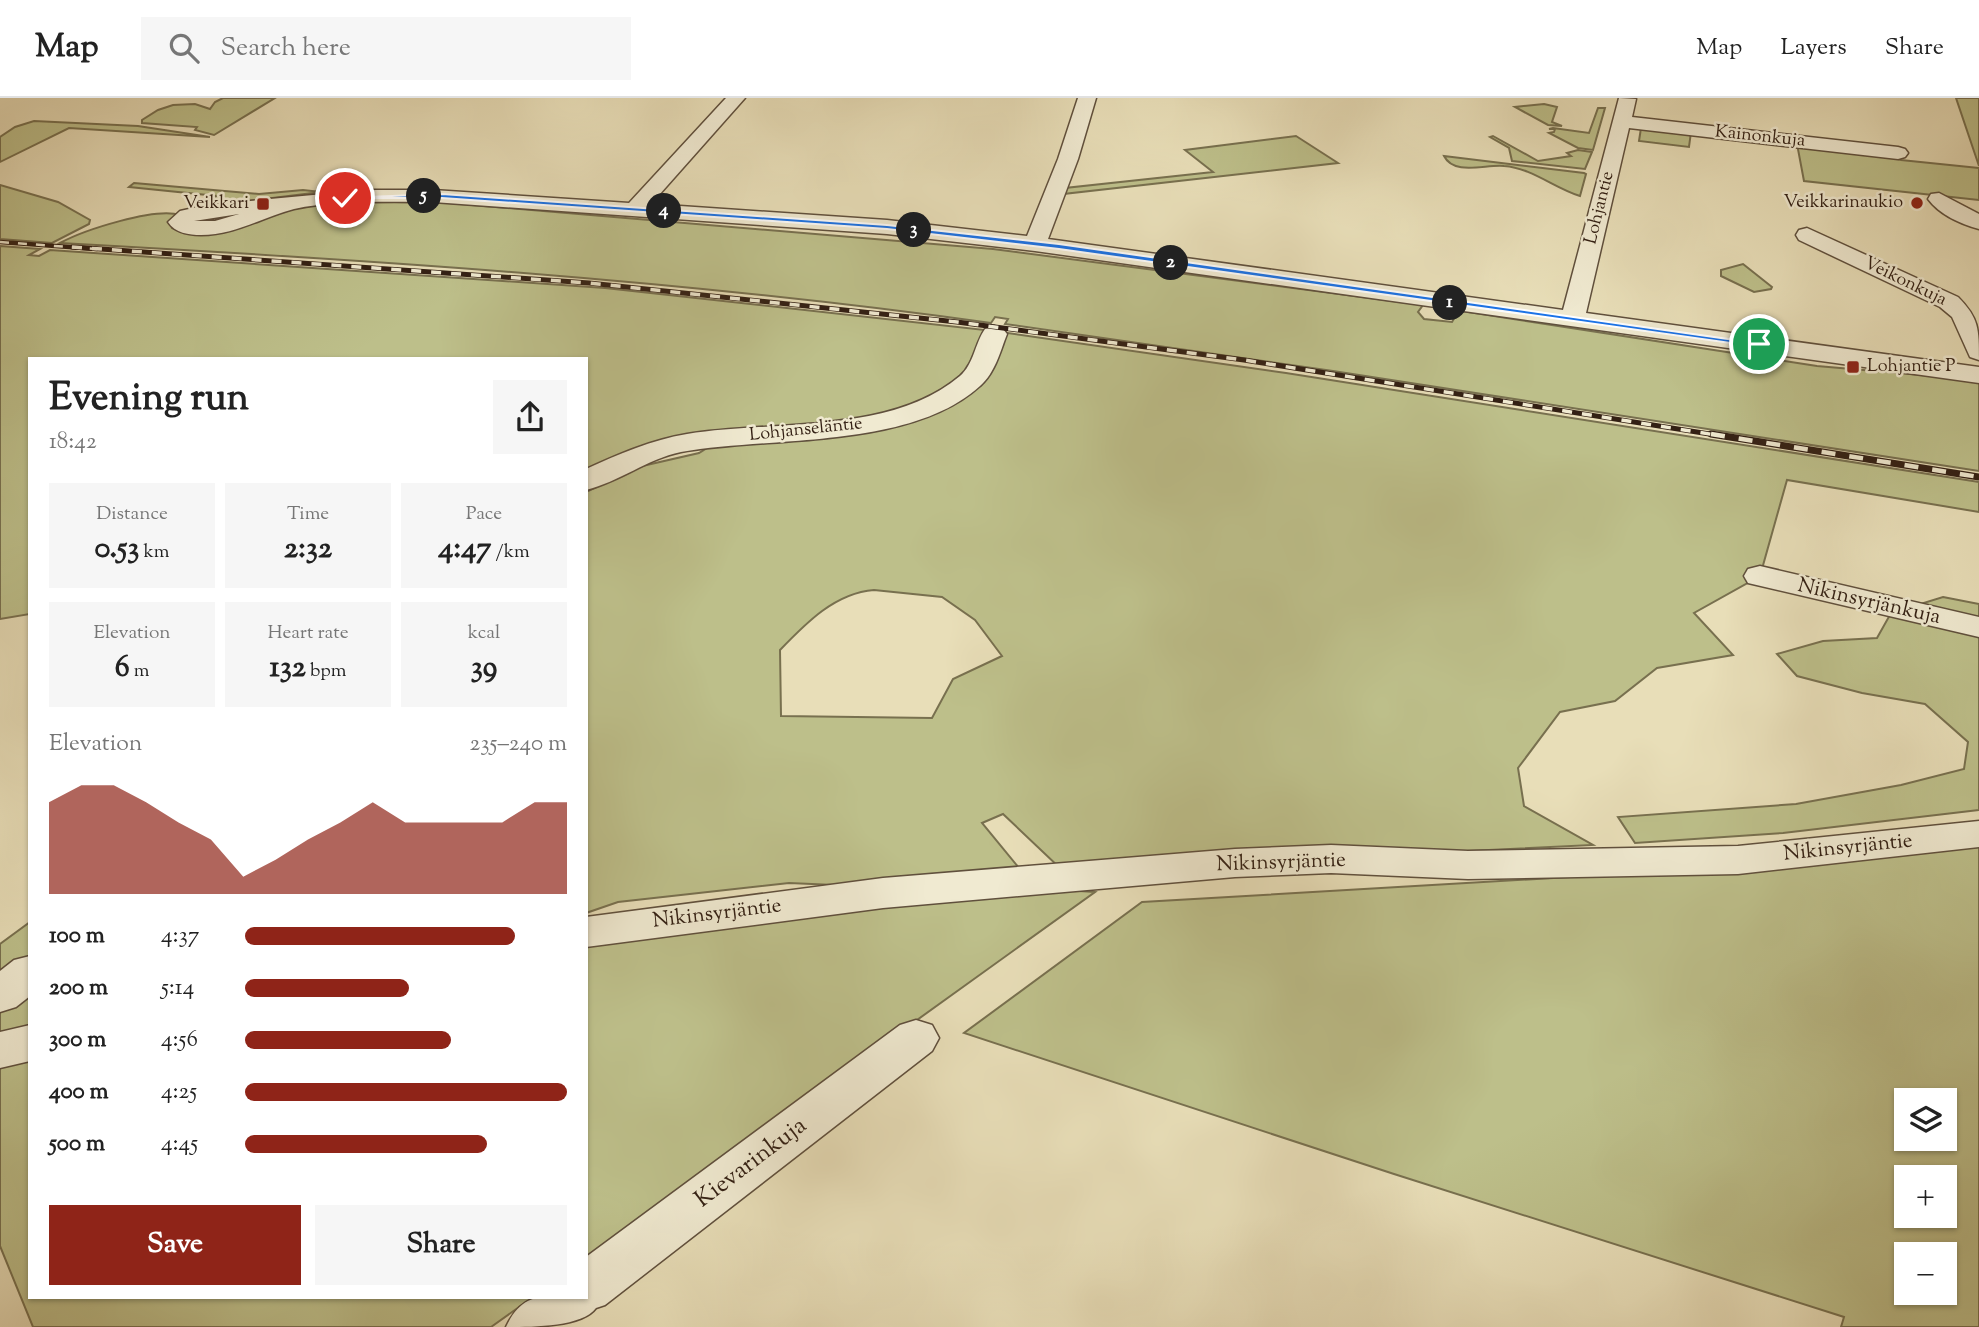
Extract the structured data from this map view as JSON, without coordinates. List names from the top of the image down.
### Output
{
  "streets": {
    "street": [
      "Kainonkuja",
      "Lohjantie",
      "Veikonkuja",
      "Lohjanseläntie",
      "Nikinsyrjänkuja",
      "Nikinsyrjäntie",
      "Kievarinkuja"
    ]
  },
  "crossings": [
    ["Kainonkuja", "Lohjantie"]
  ],
  "places": {
    "other": ["Veikkarinaukio"],
    "transit": ["Veikkari", "Lohjantie P"]
  },
  "page": {
    "header": "Map",
    "search": "Search here",
    "nav": ["Map", "Layers", "Share"],
    "pins": [
      "5",
      "4",
      "3",
      "2",
      "1"
    ],
    "heading": ["Evening run", "18:42"],
    "stats": [
      ["Distance", "0.53 km"],
      ["Time", "2:32"],
      ["Pace", "4:47 /km"],
      ["Elevation", "6 m"],
      ["Heart rate", "132 bpm"],
      ["kcal", "39"]
    ],
    "chart": ["Elevation", "235–240 m"],
    "list": [
      {
        "name": "100 m",
        "note": "4:37"
      },
      {
        "name": "200 m",
        "note": "5:14"
      },
      {
        "name": "300 m",
        "note": "4:56"
      },
      {
        "name": "400 m",
        "note": "4:25"
      },
      {
        "name": "500 m",
        "note": "4:45"
      }
    ],
    "map_buttons": ["+", "−"],
    "buttons": ["Save", "Share"]
  }
}
